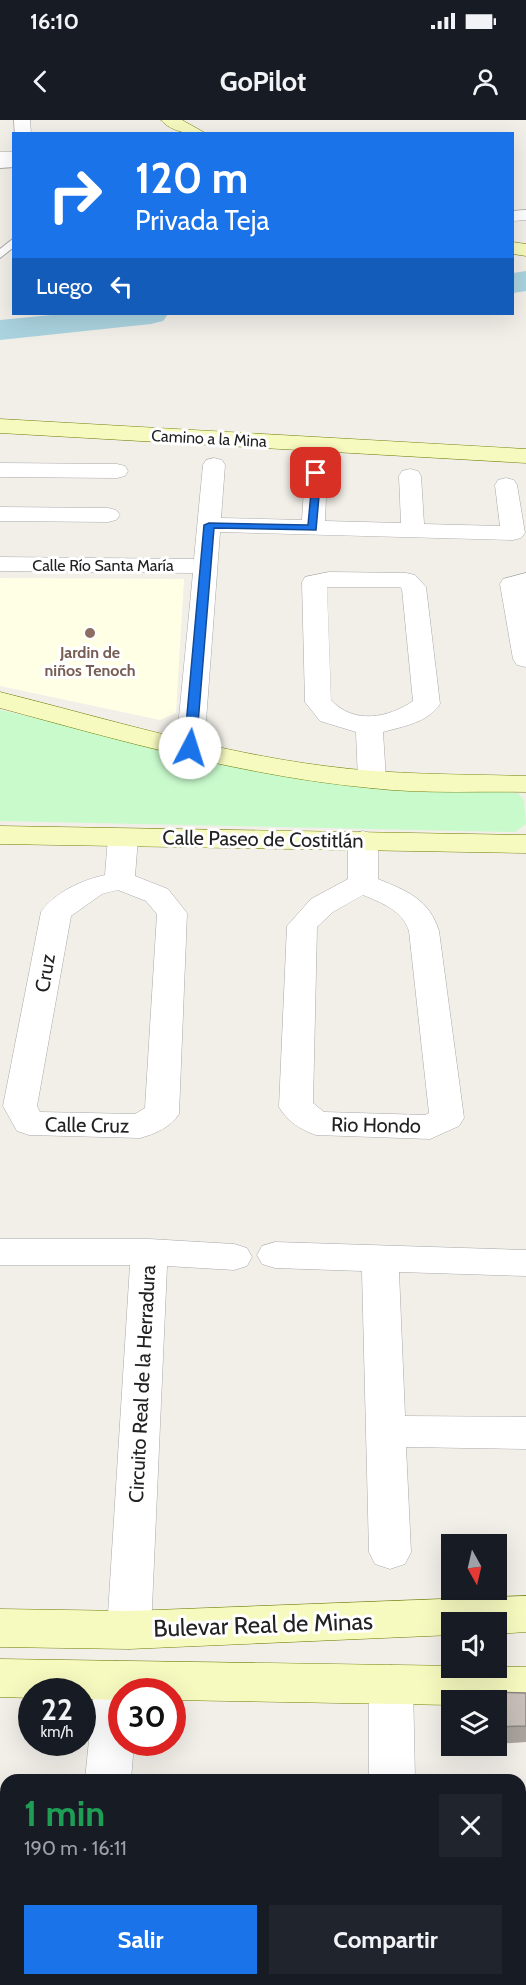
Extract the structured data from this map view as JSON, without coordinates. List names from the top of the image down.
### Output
{
  "streets": {
    "street": [
      "Camino a la Mina",
      "Calle Río Santa María",
      "Calle Paseo de Costitlán",
      "Cruz",
      "Calle Cruz",
      "Rio Hondo",
      "Circuito Real de la Herradura",
      "Bulevar Real de Minas"
    ]
  },
  "crossings": [
    ["Cruz", "Calle Cruz"],
    ["Circuito Real de la Herradura", "Bulevar Real de Minas"]
  ],
  "places": ["Jardin de niños Tenoch"],
  "north": "bottom",
  "page": {
    "status": "16:10",
    "header": "GoPilot",
    "turn": ["120 m", "Privada Teja"],
    "then": "Luego",
    "speed": "22 km/h",
    "limit": "30",
    "heading": ["1 min", "190 m · 16:11"],
    "buttons": ["Salir", "Compartir"]
  }
}
